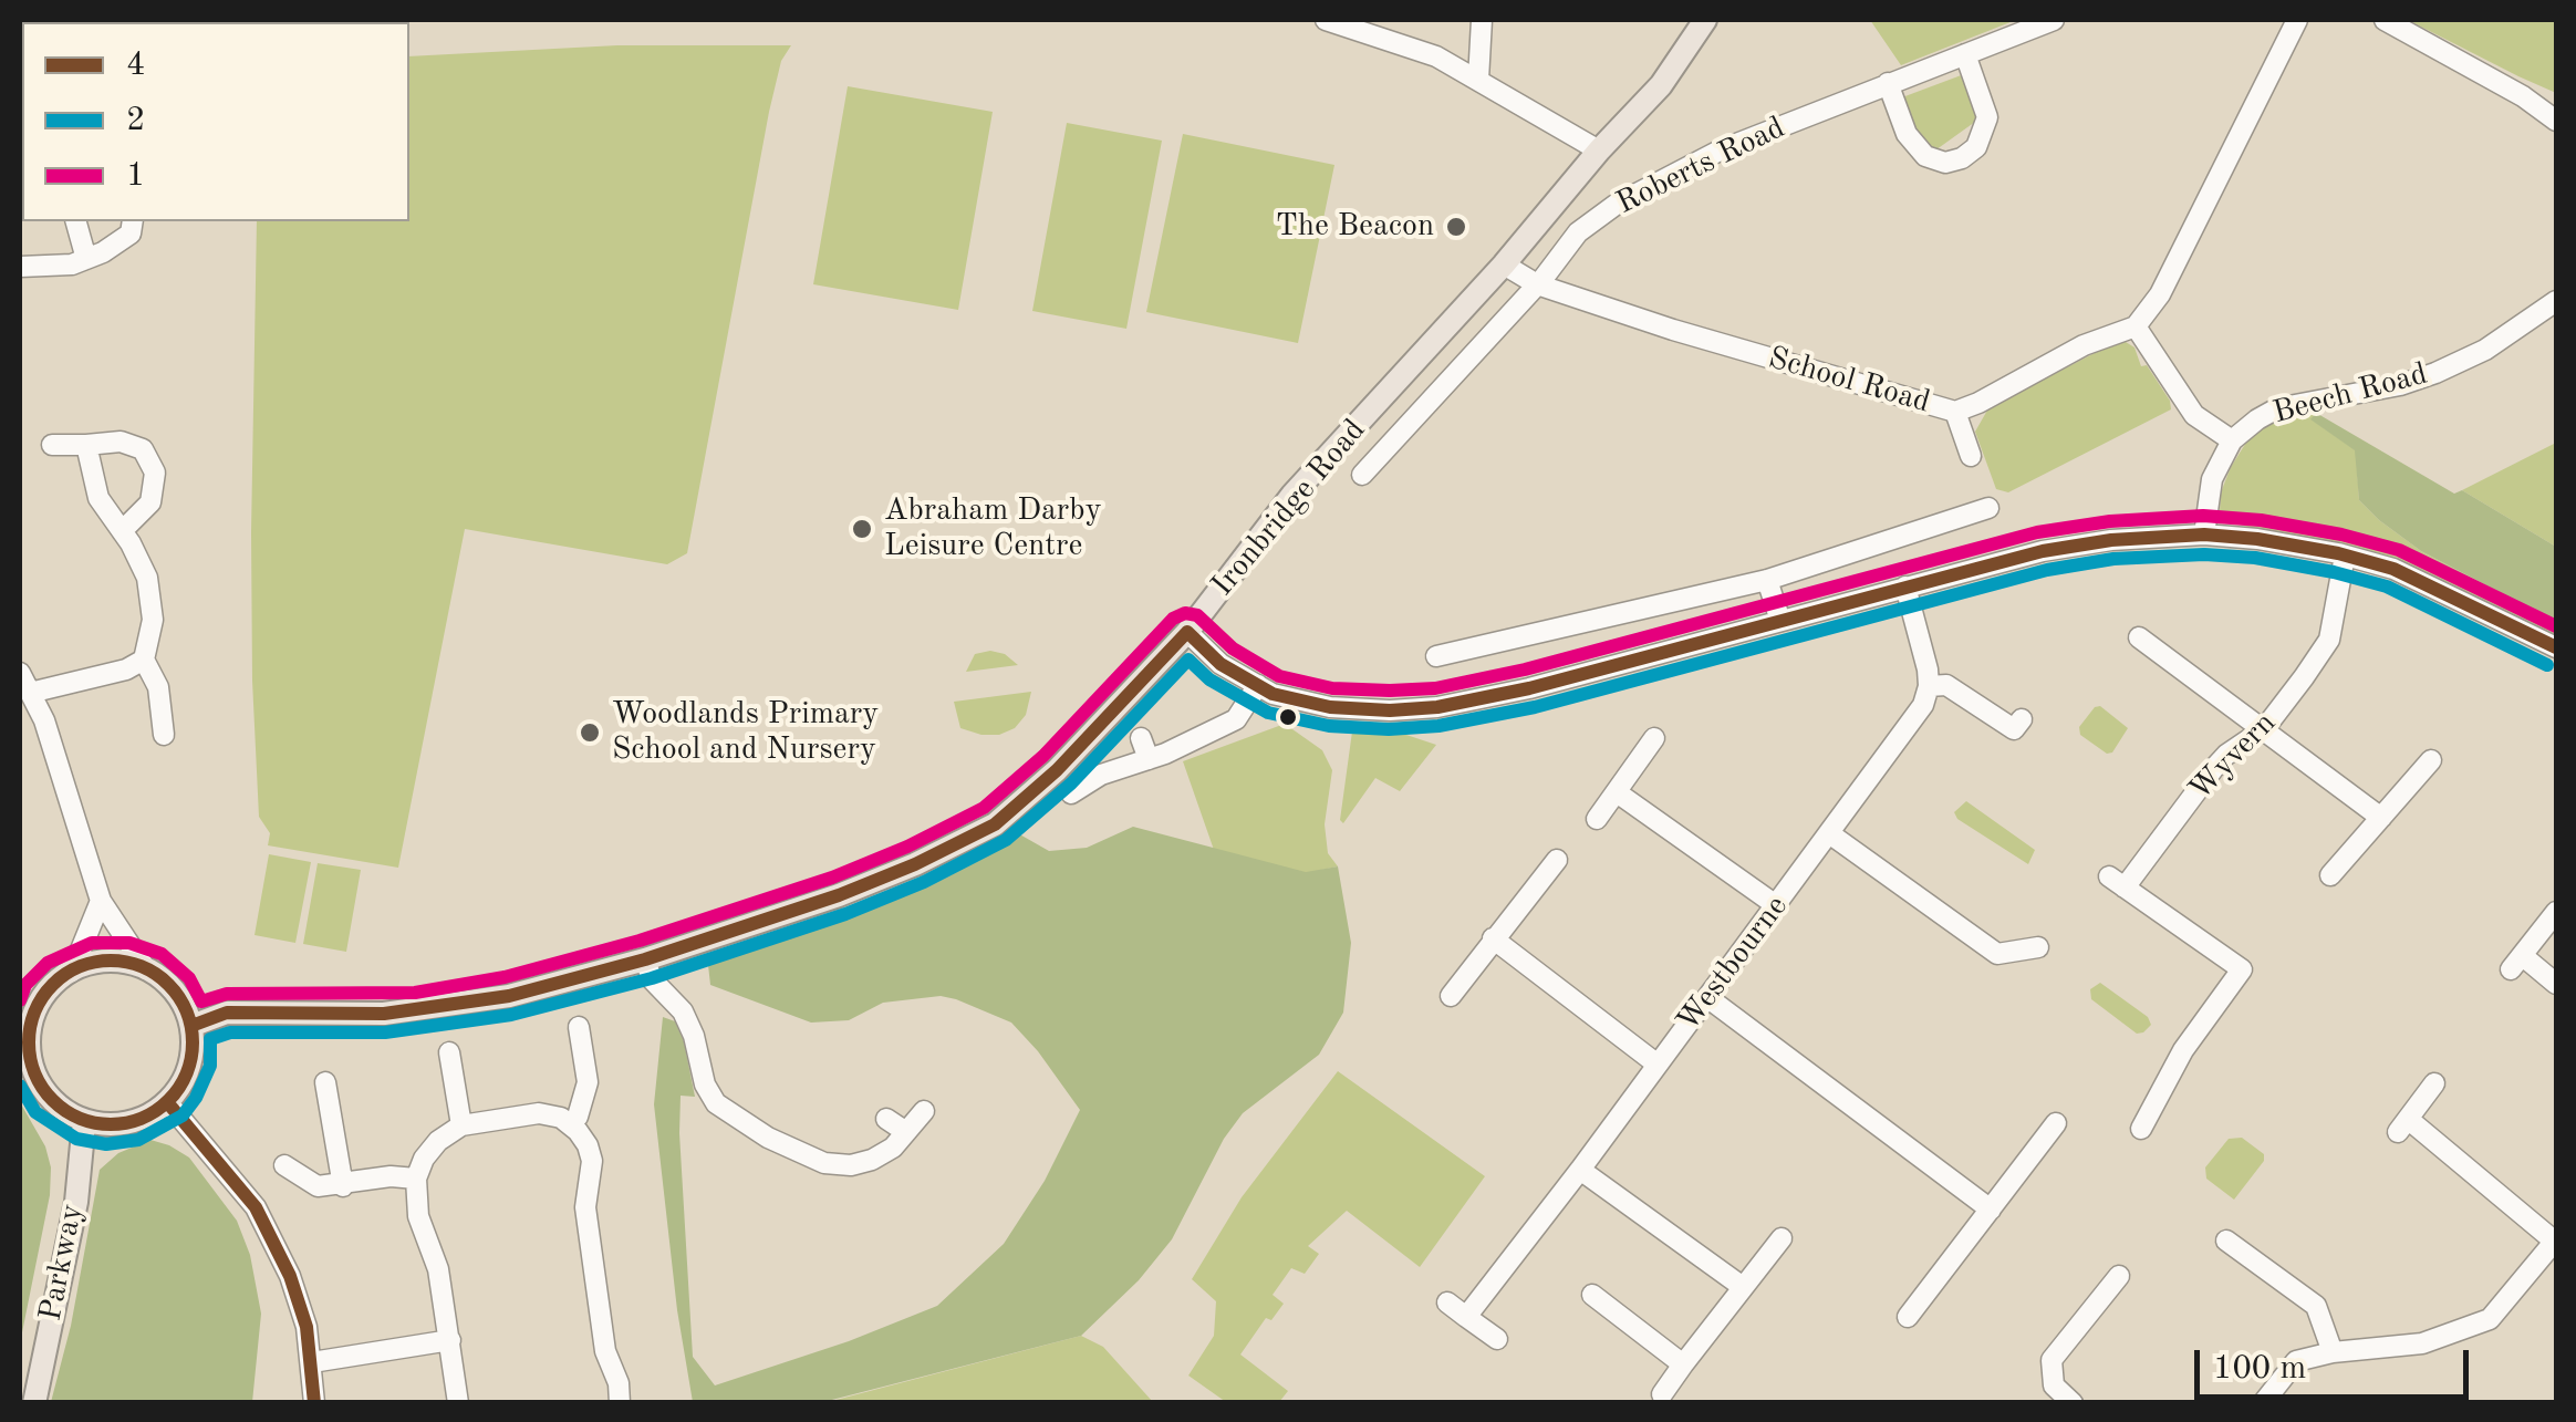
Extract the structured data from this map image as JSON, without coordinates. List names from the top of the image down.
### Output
{
  "streets": {
    "main road": ["Ironbridge Road", "Parkway"],
    "street": [
      "Roberts Road",
      "School Road",
      "Beech Road",
      "Wyvern",
      "Westbourne"
    ]
  },
  "crossings": [
    ["Roberts Road", "School Road"],
    ["School Road", "Ironbridge Road"],
    ["Ironbridge Road", "Parkway"]
  ],
  "places": ["The Beacon", "Abraham Darby Leisure Centre", "Woodlands Primary School and Nursery"],
  "lines": ["transit line 1", "transit line 4", "transit line 2"],
  "legend": ["4", "2", "1"],
  "scale_bar": "100 m"
}
